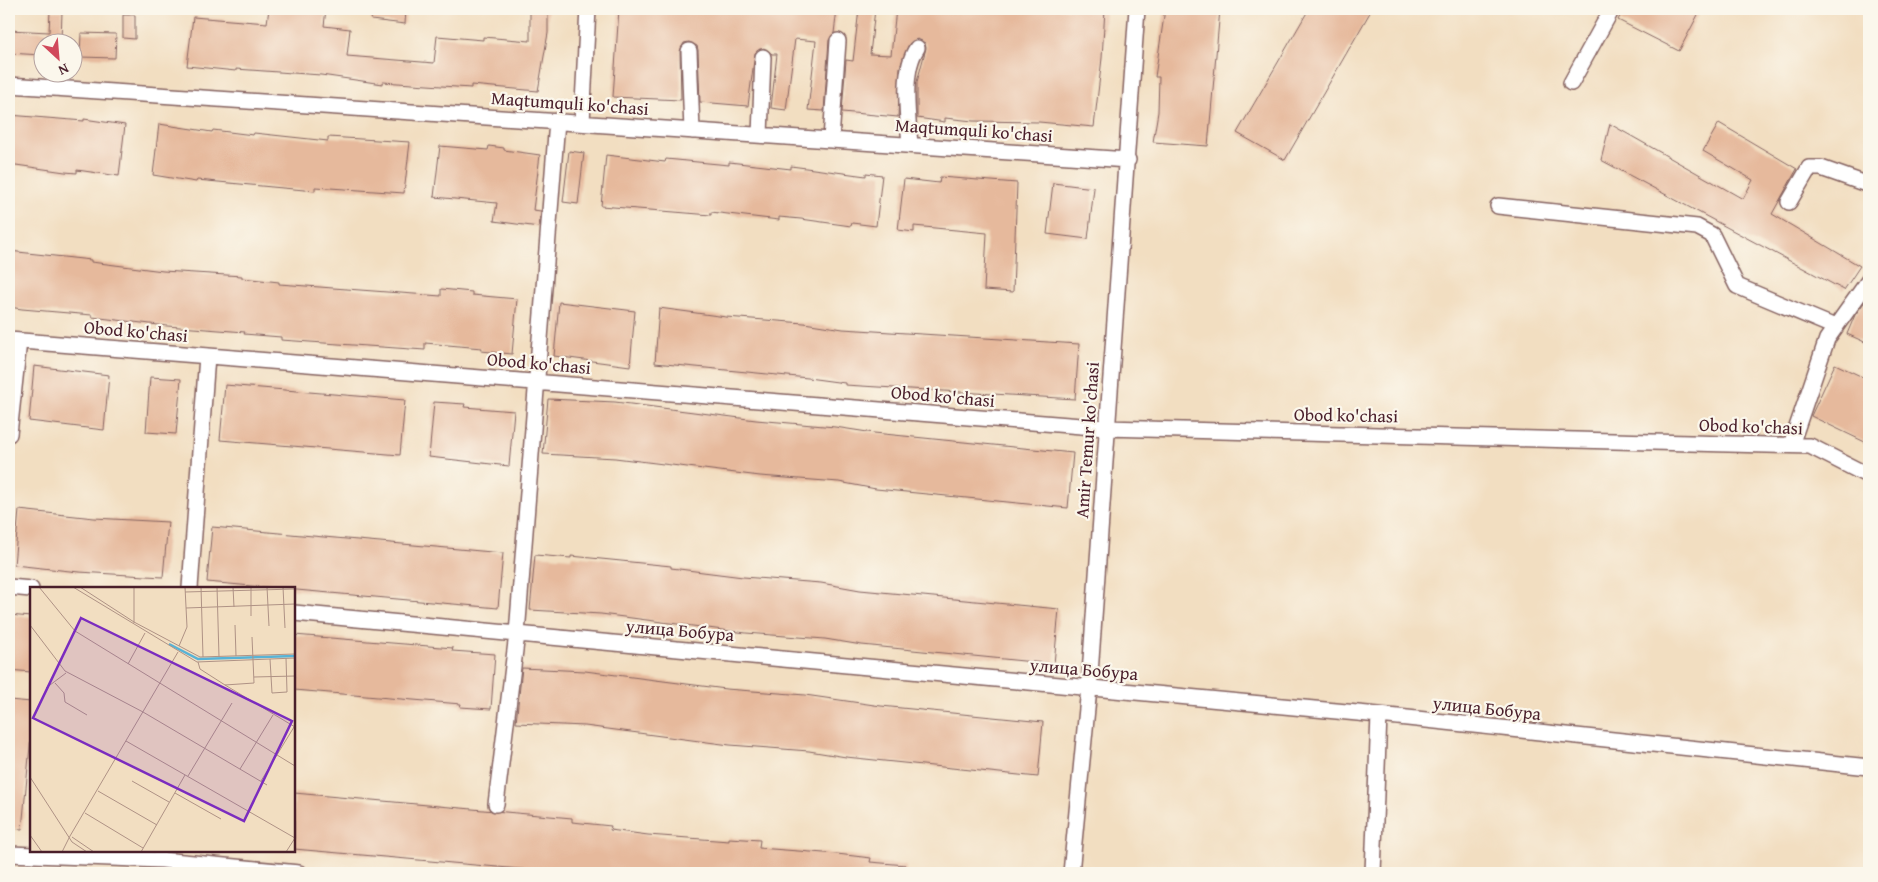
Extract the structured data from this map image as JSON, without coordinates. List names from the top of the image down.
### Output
{
  "streets": {
    "street": [
      "Maqtumquli ko'chasi",
      "Obod ko'chasi",
      "Amir Temur ko'chasi",
      "улица Бобура"
    ]
  },
  "crossings": [
    ["Maqtumquli ko'chasi", "Amir Temur ko'chasi"],
    ["Obod ko'chasi", "Amir Temur ko'chasi"],
    ["Amir Temur ko'chasi", "улица Бобура"]
  ],
  "north": "bottom right"
}
